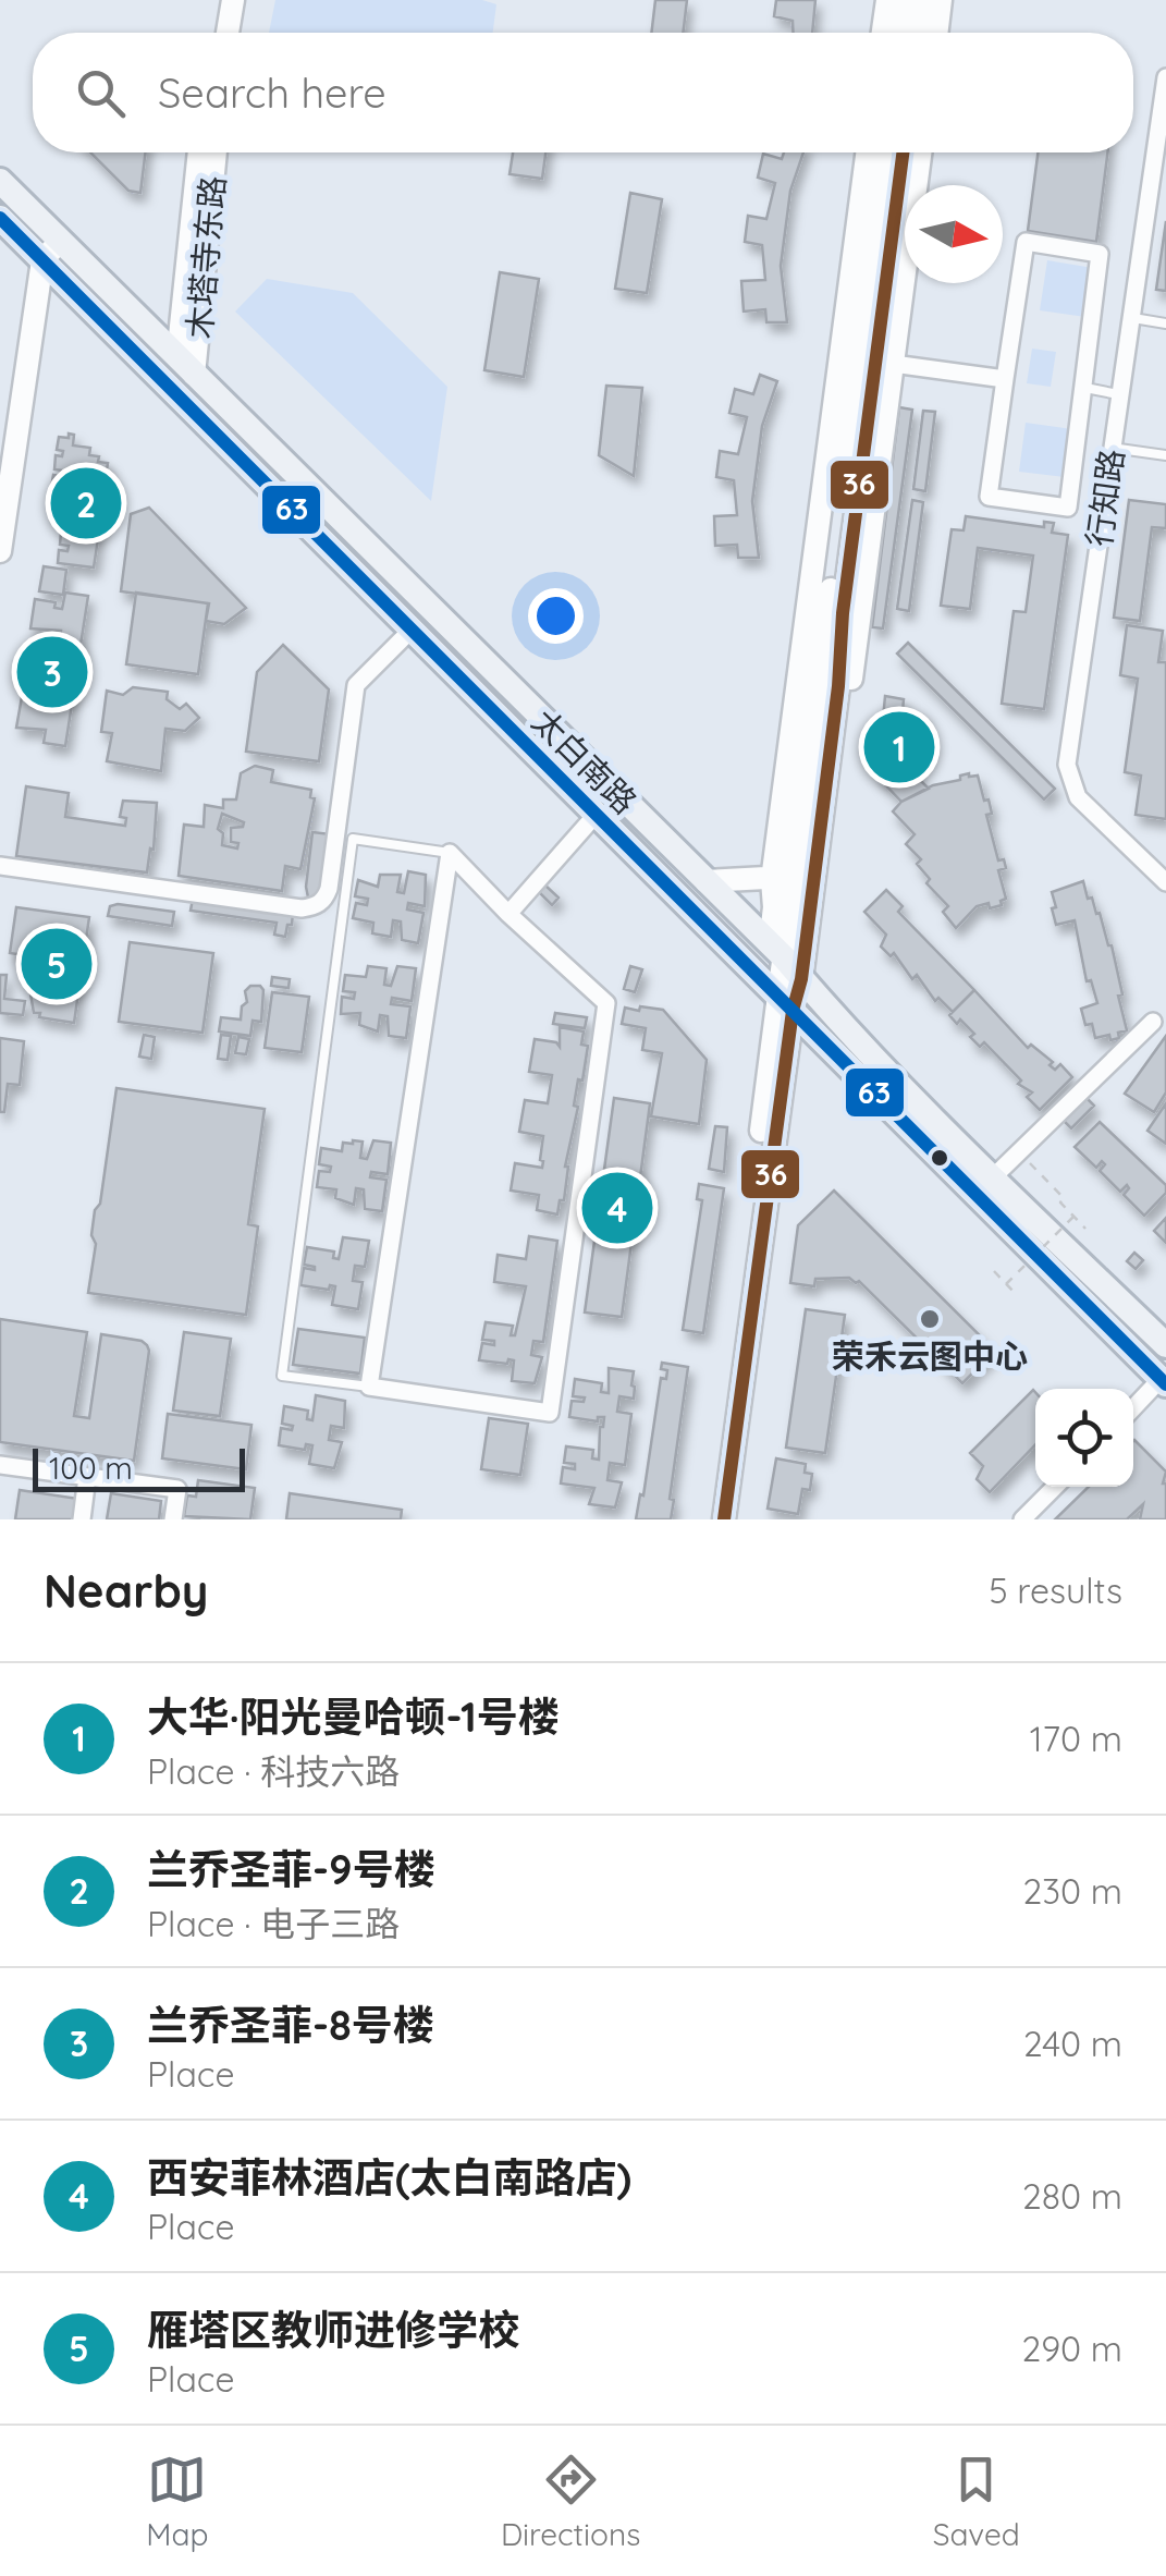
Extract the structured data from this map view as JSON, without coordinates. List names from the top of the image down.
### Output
{
  "streets": {
    "main road": ["木塔寺东路", "太白南路"],
    "street": ["行知路"]
  },
  "crossings": [
    ["木塔寺东路", "太白南路"]
  ],
  "places": ["荣禾云图中心"],
  "lines": ["transit line 36", "transit line 63"],
  "scale_bar": "100 m",
  "north": "right",
  "page": {
    "search": "Search here",
    "pins": [
      "2",
      "3",
      "1",
      "5",
      "4"
    ],
    "scale": "100 m",
    "heading": ["Nearby", "5 results"],
    "list": [
      {
        "mark": "1",
        "name": "大华·阳光曼哈顿-1号楼",
        "note": "Place · 科技六路",
        "value": "170 m"
      },
      {
        "mark": "2",
        "name": "兰乔圣菲-9号楼",
        "note": "Place · 电子三路",
        "value": "230 m"
      },
      {
        "mark": "3",
        "name": "兰乔圣菲-8号楼",
        "note": "Place",
        "value": "240 m"
      },
      {
        "mark": "4",
        "name": "西安菲林酒店(太白南路店)",
        "note": "Place",
        "value": "280 m"
      },
      {
        "mark": "5",
        "name": "雁塔区教师进修学校",
        "note": "Place",
        "value": "290 m"
      }
    ],
    "nav": ["Map", "Directions", "Saved"]
  }
}
